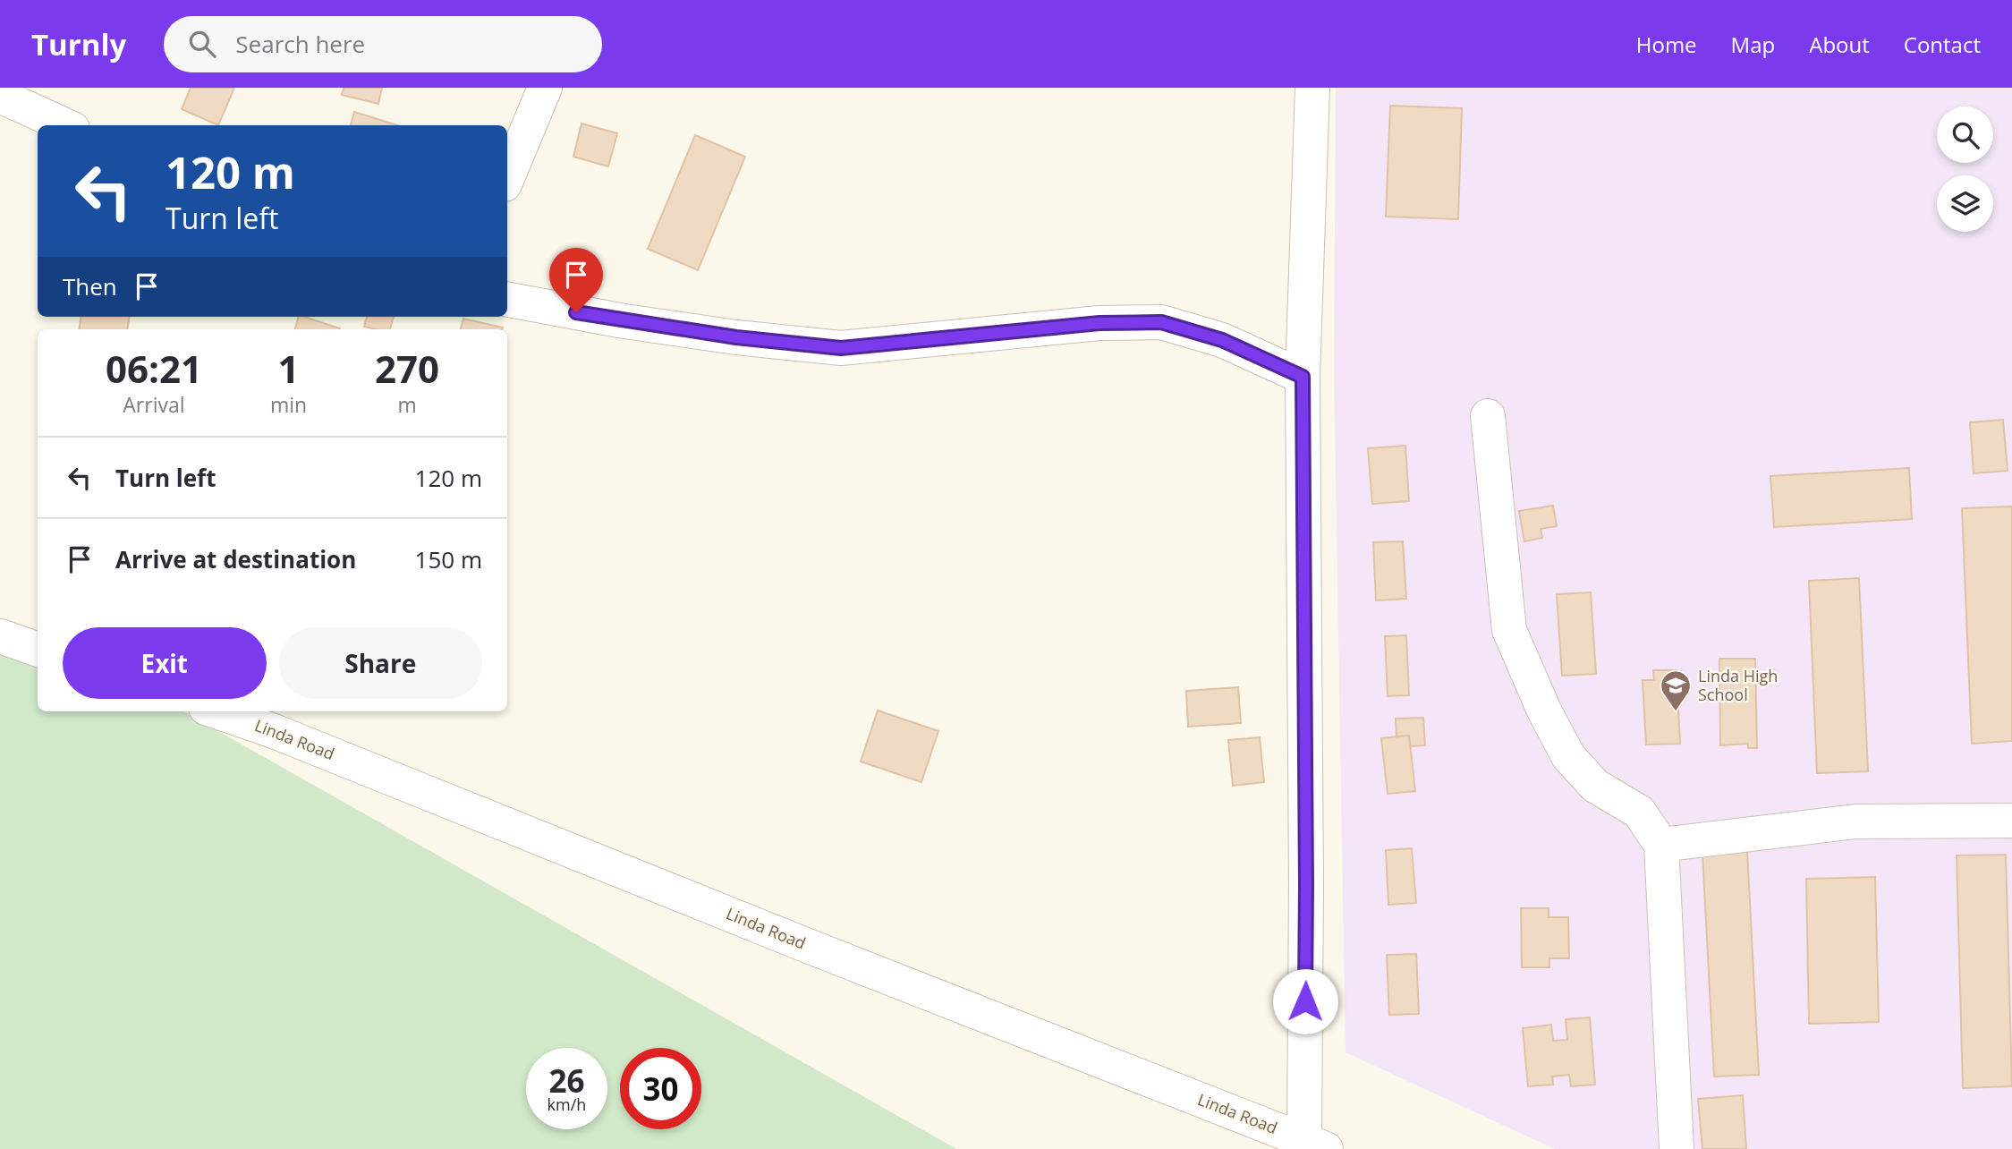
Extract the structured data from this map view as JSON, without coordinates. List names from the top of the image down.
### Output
{
  "streets": {
    "street": ["Linda Road"]
  },
  "places": {
    "school or university": ["Linda High School"]
  },
  "page": {
    "header": "Turnly",
    "search": "Search here",
    "nav": [
      "Home",
      "Map",
      "About",
      "Contact"
    ],
    "turn": ["120 m", "Turn left"],
    "then": "Then",
    "eta": [
      "06:21",
      "Arrival",
      "1",
      "min",
      "270",
      "m"
    ],
    "list": [
      {
        "name": "Turn left",
        "value": "120 m"
      },
      {
        "name": "Arrive at destination",
        "value": "150 m"
      }
    ],
    "buttons": ["Exit", "Share"],
    "speed": "26 km/h",
    "limit": "30"
  }
}
